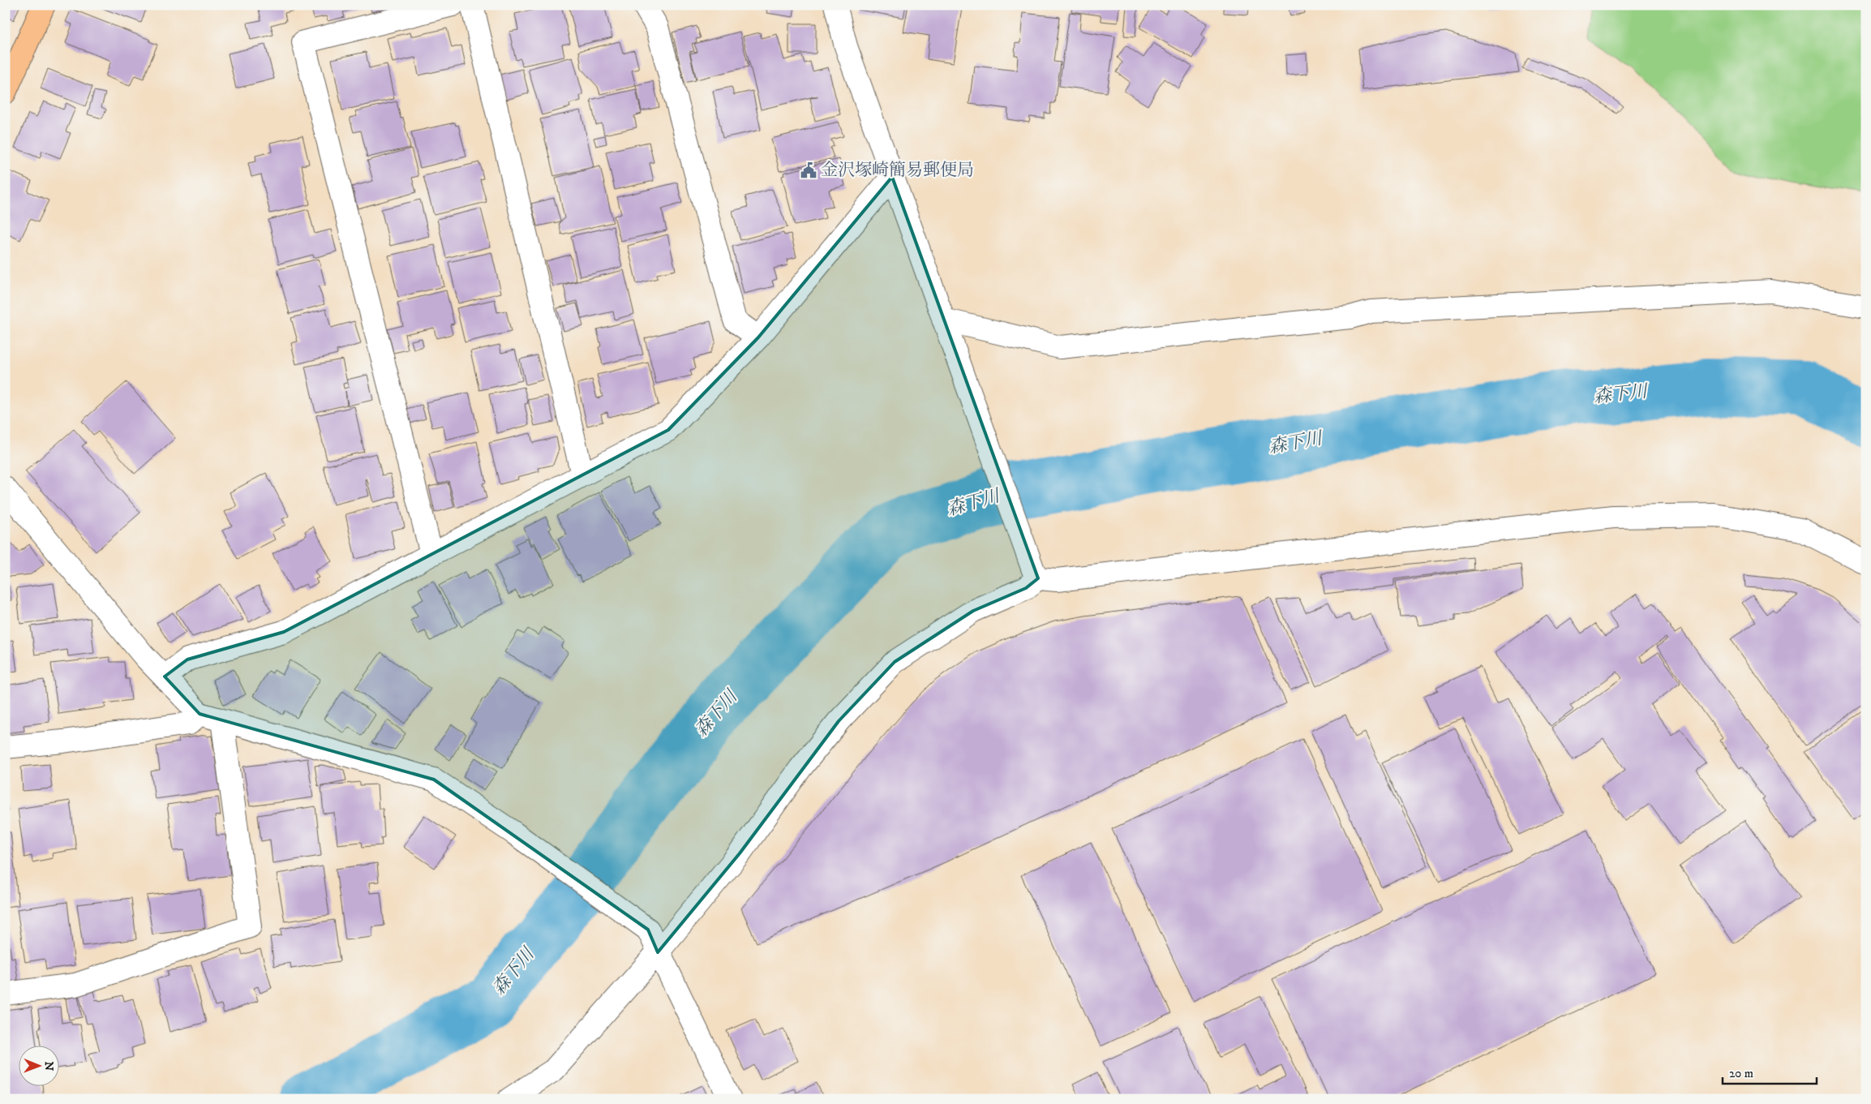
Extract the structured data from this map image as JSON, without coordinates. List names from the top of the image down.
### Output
{
  "water": ["森下川"],
  "places": {
    "public building": ["金沢塚崎簡易郵便局"]
  },
  "scale_bar": "20 m",
  "north": "right"
}
